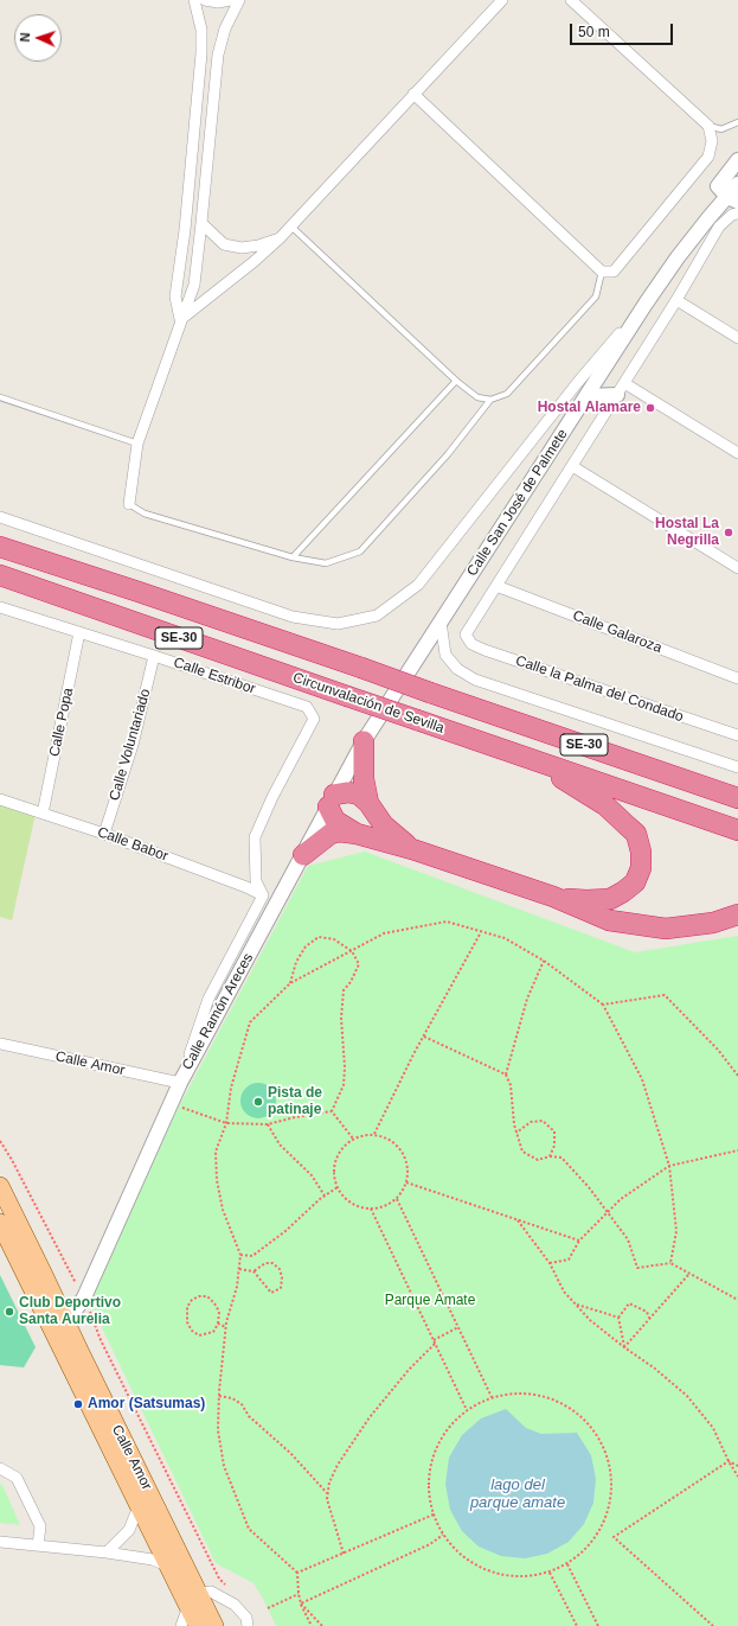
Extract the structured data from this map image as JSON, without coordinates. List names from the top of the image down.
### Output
{
  "streets": {
    "highway": ["SE-30", "Circunvalación de Sevilla"],
    "main road": ["Calle Amor"],
    "street": [
      "Calle San José de Palmete",
      "Calle Galaroza",
      "Calle Estribor",
      "Calle la Palma del Condado",
      "Calle Popa",
      "Calle Voluntariado",
      "Calle Babor",
      "Calle Ramón Areces"
    ]
  },
  "crossings": [
    ["Calle San José de Palmete", "Calle Galaroza"],
    ["Calle San José de Palmete", "Calle la Palma del Condado"],
    ["Calle San José de Palmete", "Calle Ramón Areces"],
    ["Calle Estribor", "Calle Popa"],
    ["Calle Estribor", "Calle Voluntariado"],
    ["Calle Estribor", "Calle Babor"],
    ["Calle Popa", "Calle Babor"],
    ["Calle Voluntariado", "Calle Babor"],
    ["Calle Ramón Areces", "Calle Amor"]
  ],
  "water": ["lago del parque amate"],
  "parks": ["Parque Amate"],
  "places": [
    "Hostal Alamare",
    "Hostal La Negrilla",
    "Pista de patinaje",
    "Club Deportivo Santa Aurelia",
    "Amor (Satsumas)"
  ],
  "scale_bar": "50 m",
  "north": "left"
}
